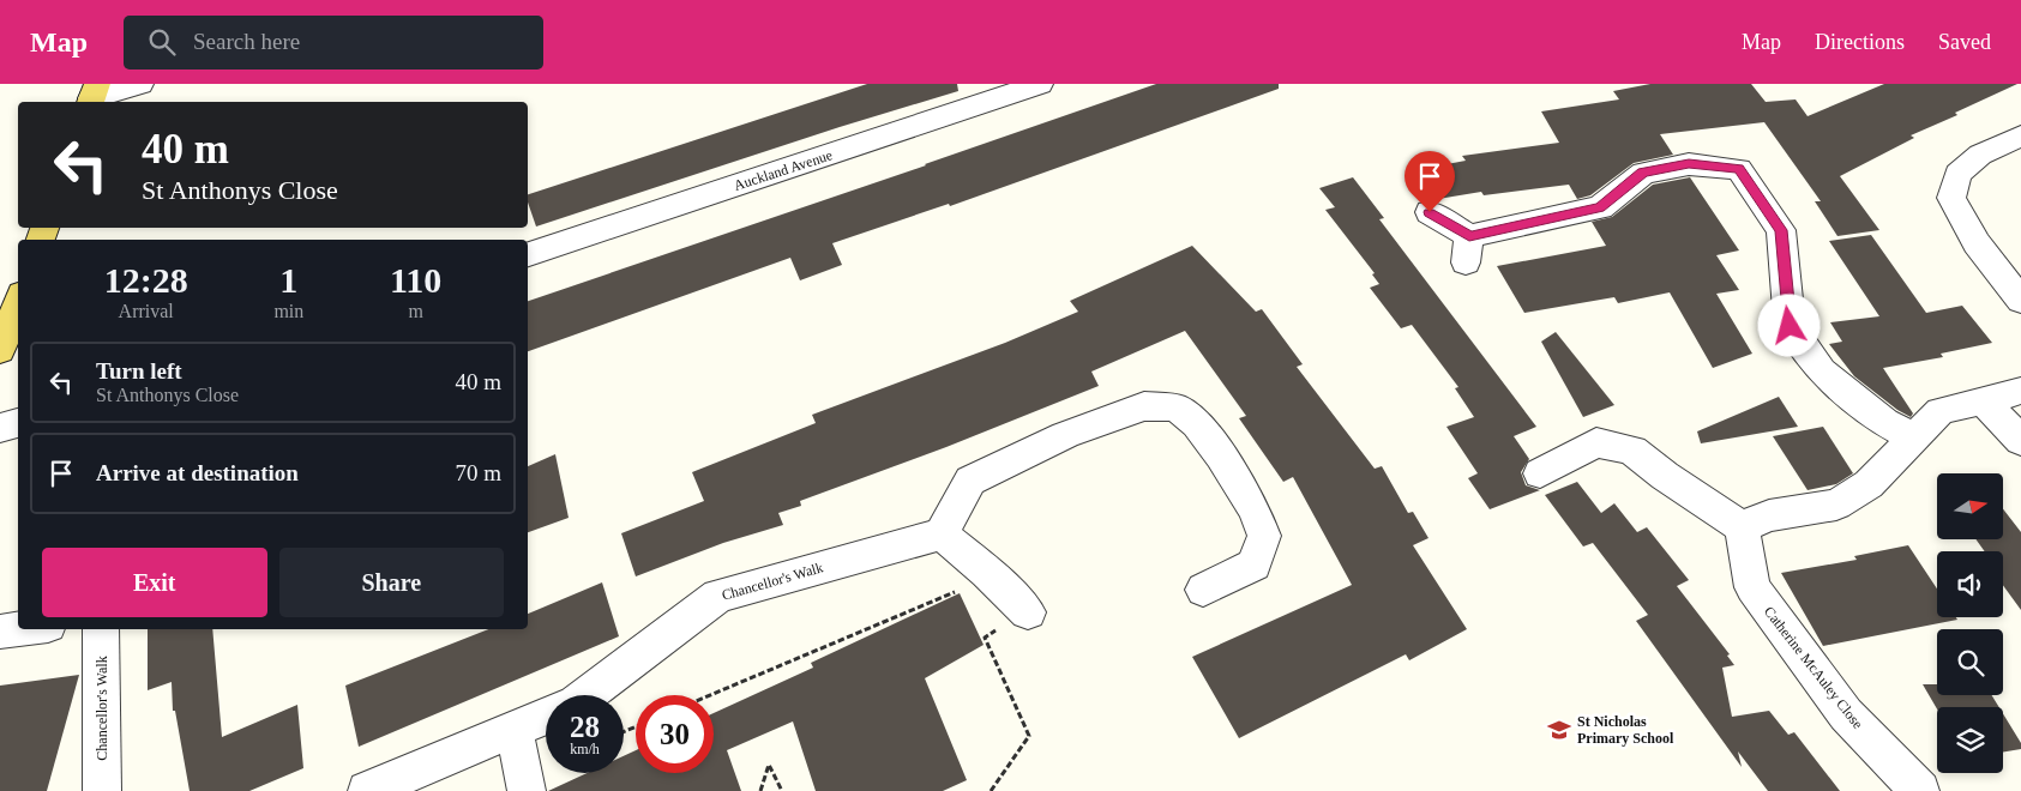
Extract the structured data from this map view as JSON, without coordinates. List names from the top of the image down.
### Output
{
  "streets": {
    "street": ["Auckland Avenue", "Chancellor's Walk", "Catherine McAuley Close"]
  },
  "places": {
    "school or university": ["St Nicholas Primary School"]
  },
  "north": "right",
  "page": {
    "header": "Map",
    "search": "Search here",
    "nav": ["Map", "Directions", "Saved"],
    "turn": ["40 m", "St Anthonys Close"],
    "eta": [
      "12:28",
      "Arrival",
      "1",
      "min",
      "110",
      "m"
    ],
    "list": [
      {
        "name": "Turn left",
        "note": "St Anthonys Close",
        "value": "40 m"
      },
      {
        "name": "Arrive at destination",
        "value": "70 m"
      }
    ],
    "buttons": ["Exit", "Share"],
    "speed": "28 km/h",
    "limit": "30"
  }
}
